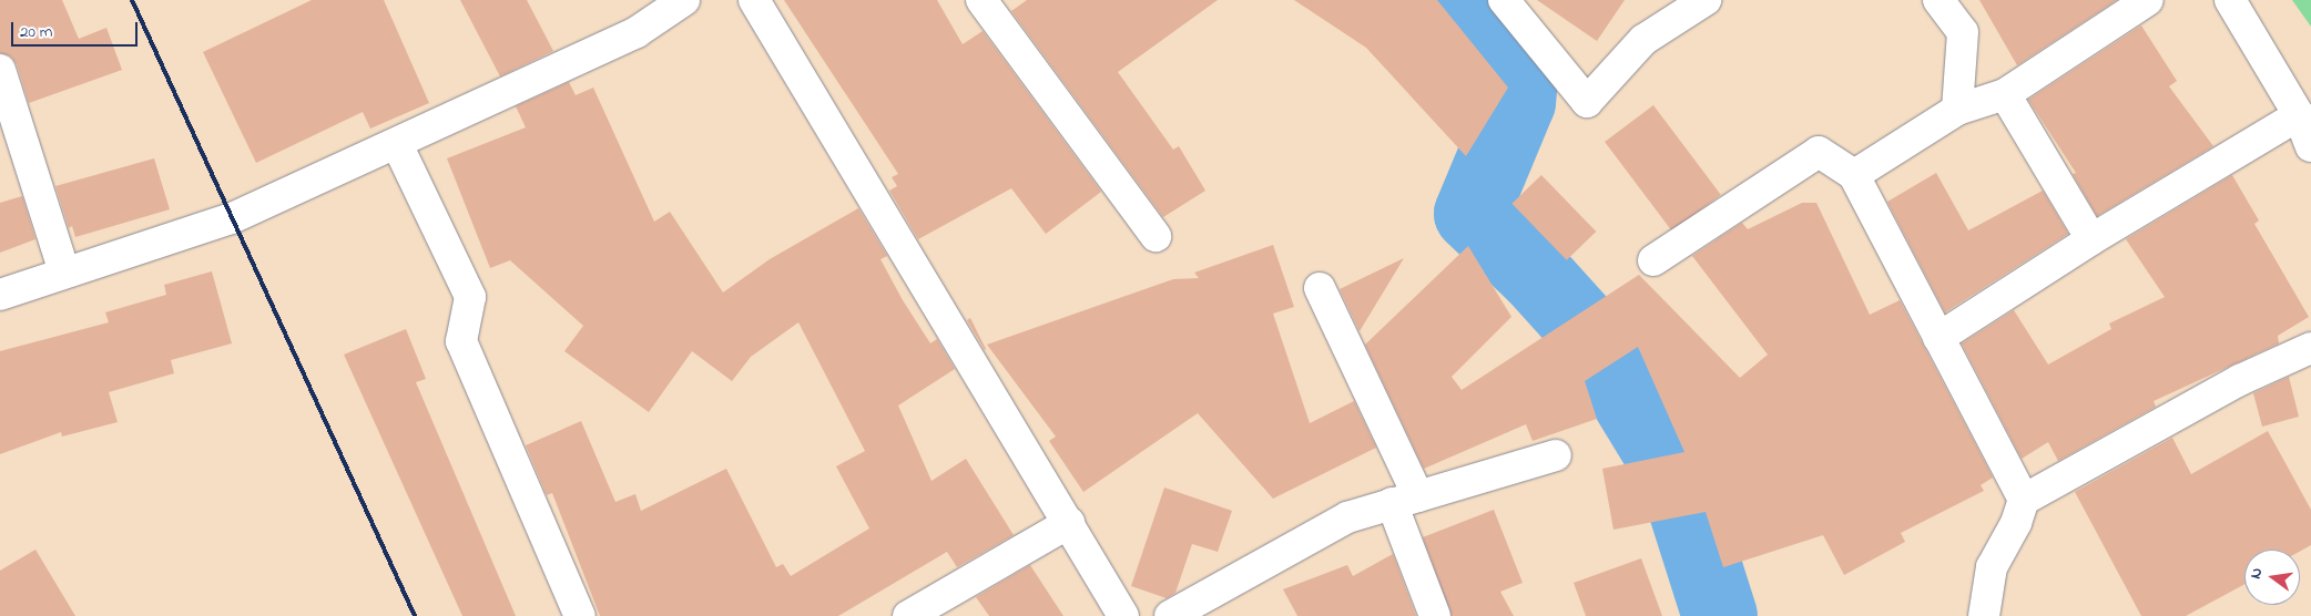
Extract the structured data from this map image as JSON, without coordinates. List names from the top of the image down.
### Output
{
  "scale_bar": "20 m",
  "north": "left"
}
